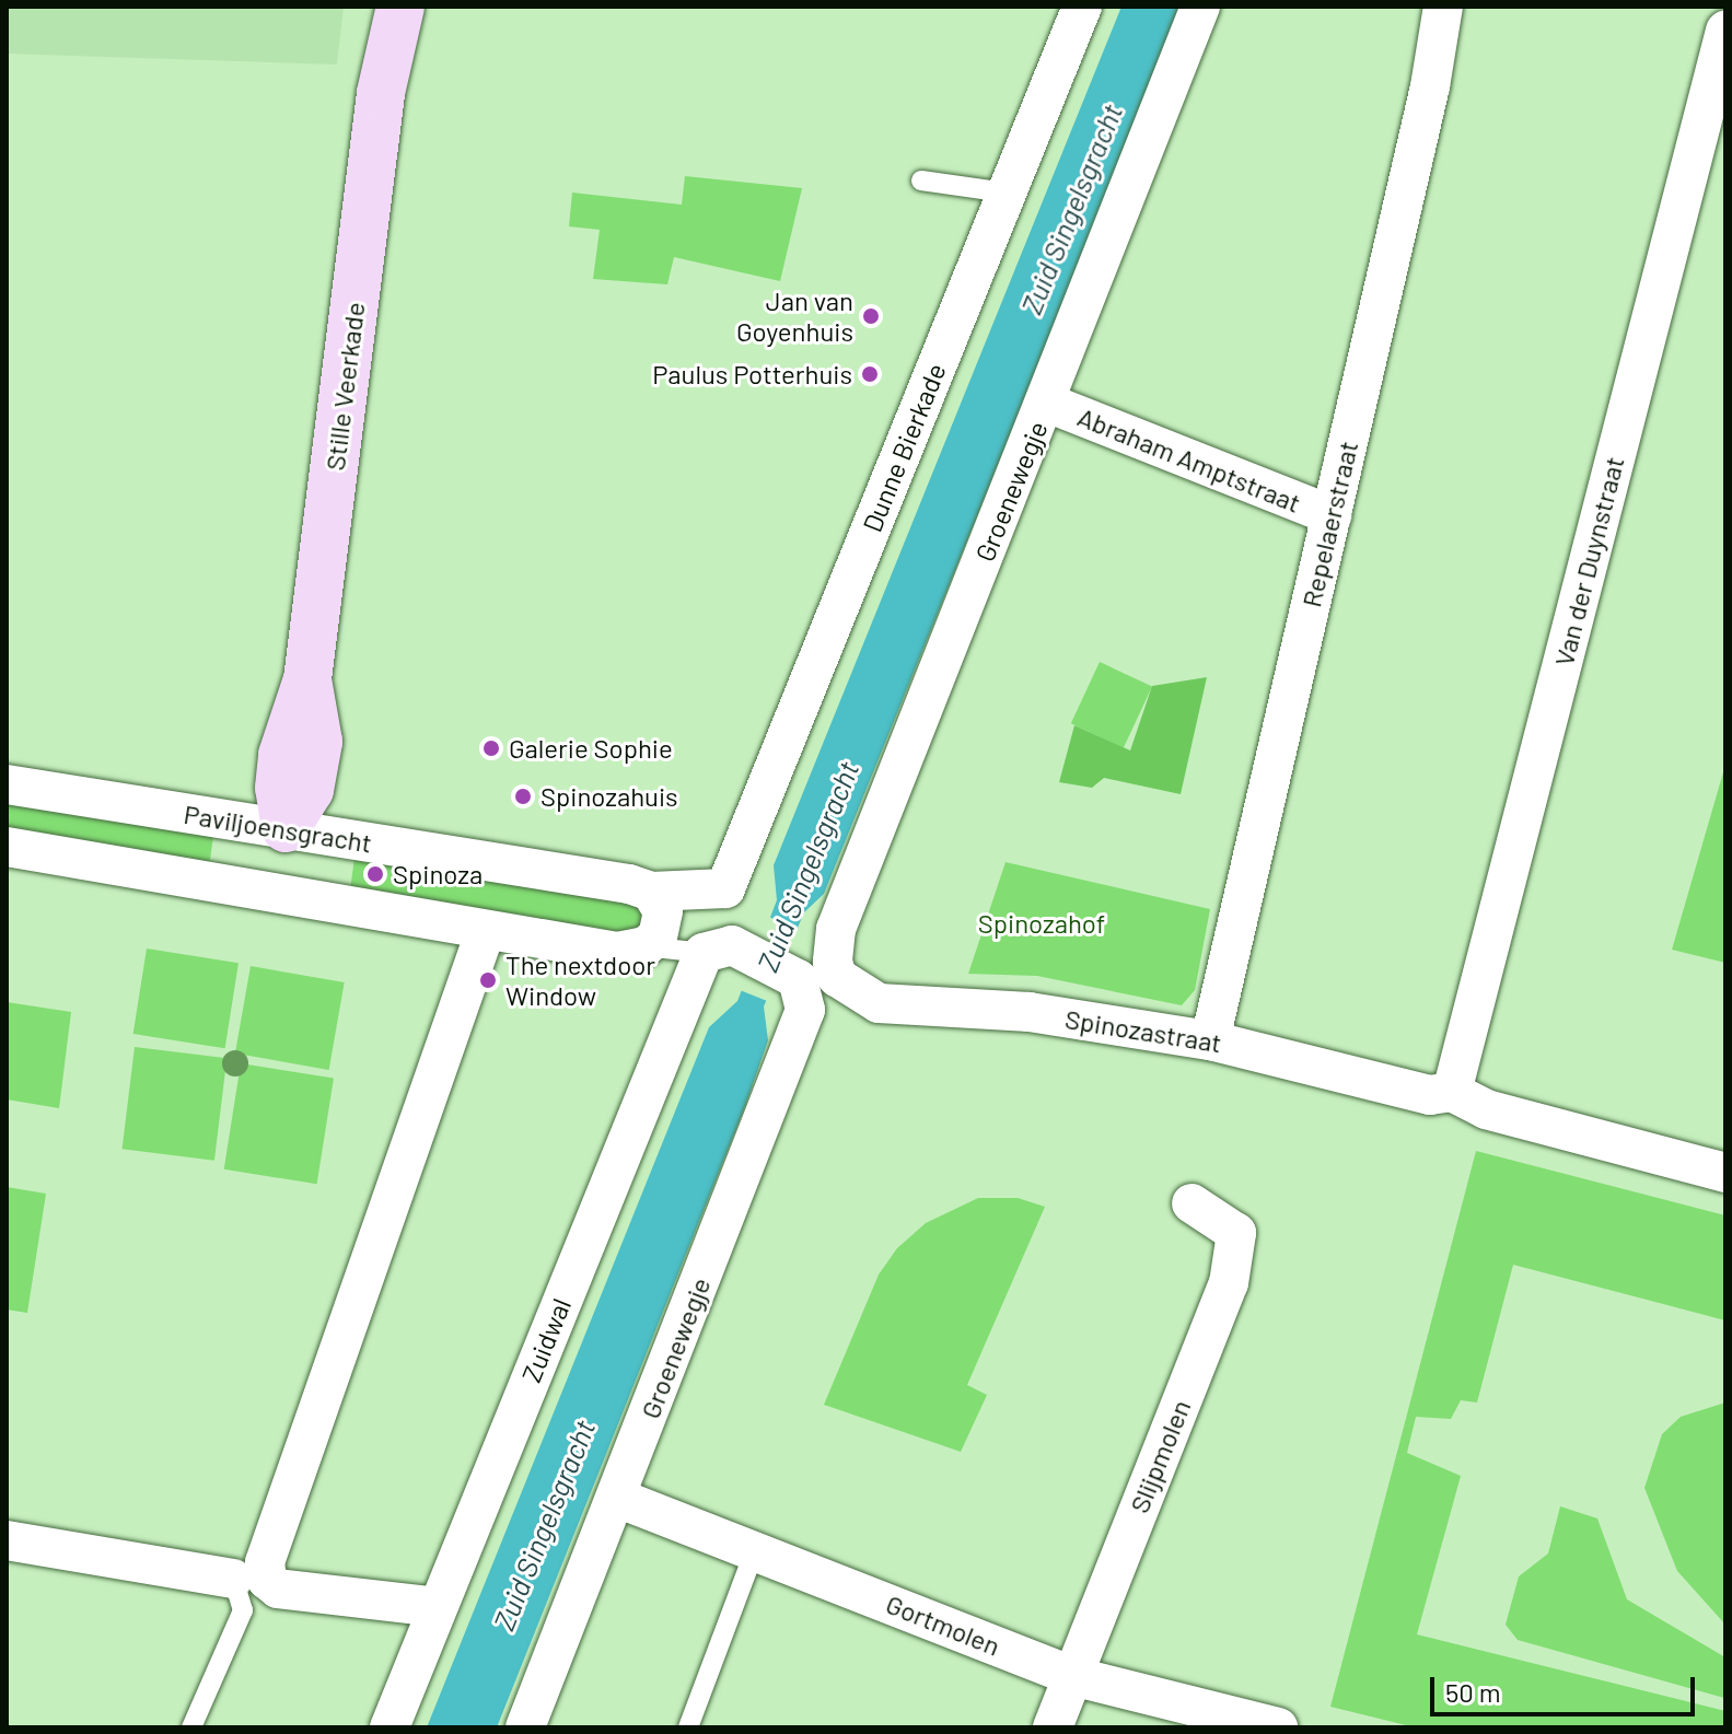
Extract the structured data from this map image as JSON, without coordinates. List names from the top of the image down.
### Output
{
  "streets": {
    "street": [
      "Stille Veerkade",
      "Dunne Bierkade",
      "Abraham Amptstraat",
      "Groenewegje",
      "Repelaerstraat",
      "Van der Duynstraat",
      "Paviljoensgracht",
      "Spinozastraat",
      "Zuidwal",
      "Slijpmolen",
      "Gortmolen"
    ]
  },
  "crossings": [
    ["Stille Veerkade", "Paviljoensgracht"],
    ["Dunne Bierkade", "Paviljoensgracht"],
    ["Abraham Amptstraat", "Groenewegje"],
    ["Abraham Amptstraat", "Repelaerstraat"],
    ["Groenewegje", "Spinozastraat"],
    ["Groenewegje", "Gortmolen"],
    ["Repelaerstraat", "Spinozastraat"],
    ["Van der Duynstraat", "Spinozastraat"],
    ["Slijpmolen", "Gortmolen"]
  ],
  "water": ["Zuid Singelsgracht"],
  "parks": ["Spinozahof"],
  "places": [
    "Jan van Goyenhuis",
    "Paulus Potterhuis",
    "Galerie Sophie",
    "Spinozahuis",
    "Spinoza",
    "The nextdoor Window"
  ],
  "scale_bar": "50 m"
}
